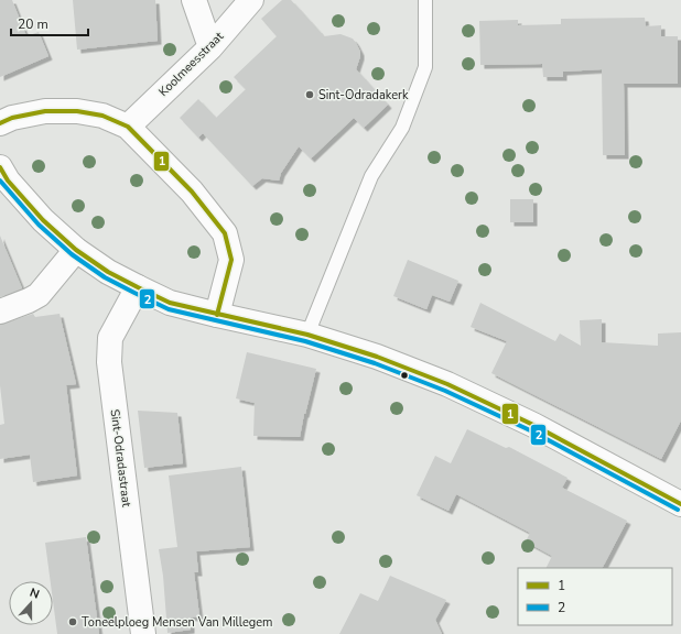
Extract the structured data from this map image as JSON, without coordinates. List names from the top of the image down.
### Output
{
  "streets": {
    "street": ["Koolmeesstraat", "Sint-Odradastraat"]
  },
  "places": ["Sint-Odradakerk", "Toneelploeg Mensen Van Millegem"],
  "lines": ["transit line 1", "transit line 2"],
  "legend": ["1", "2"],
  "scale_bar": "20 m",
  "north": "top"
}
